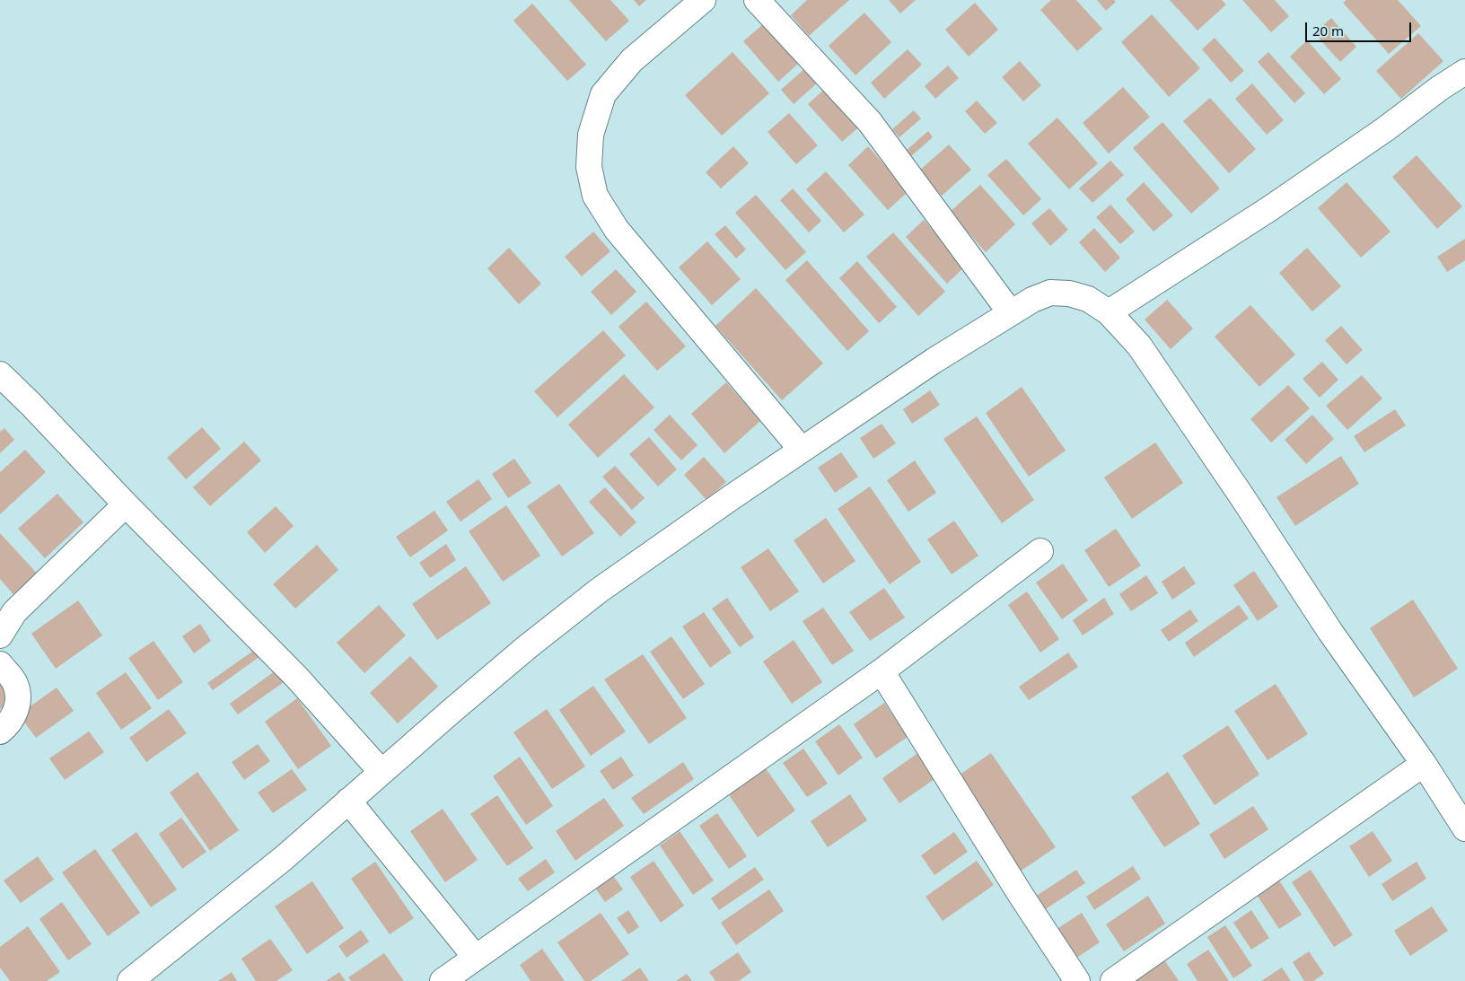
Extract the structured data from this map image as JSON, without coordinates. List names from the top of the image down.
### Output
{
  "scale_bar": "20 m"
}
